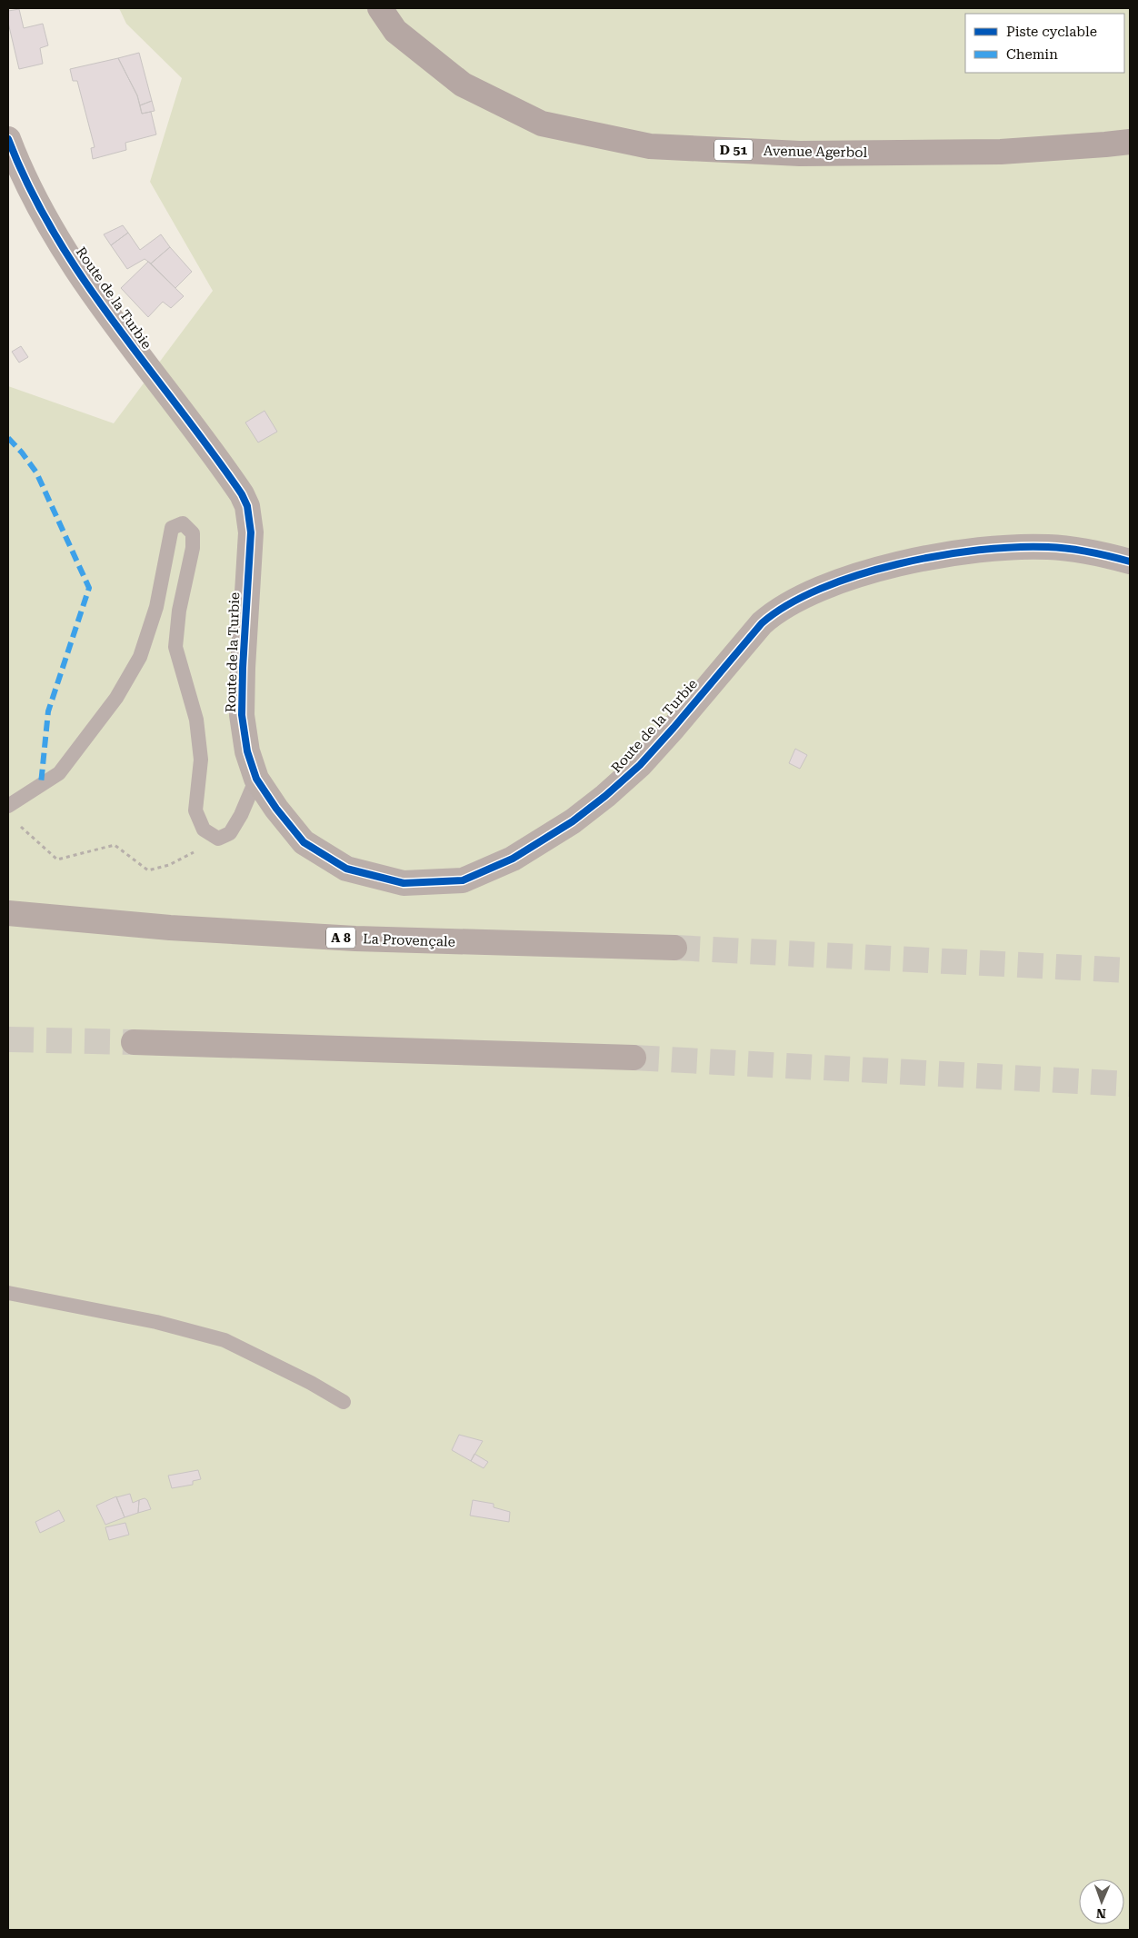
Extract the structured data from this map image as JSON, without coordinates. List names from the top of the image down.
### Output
{
  "streets": {
    "highway": ["A 8", "La Provençale"],
    "main road": ["D 51", "Avenue Agerbol", "Route de la Turbie"]
  },
  "legend": ["Piste cyclable", "Chemin"],
  "north": "bottom"
}
